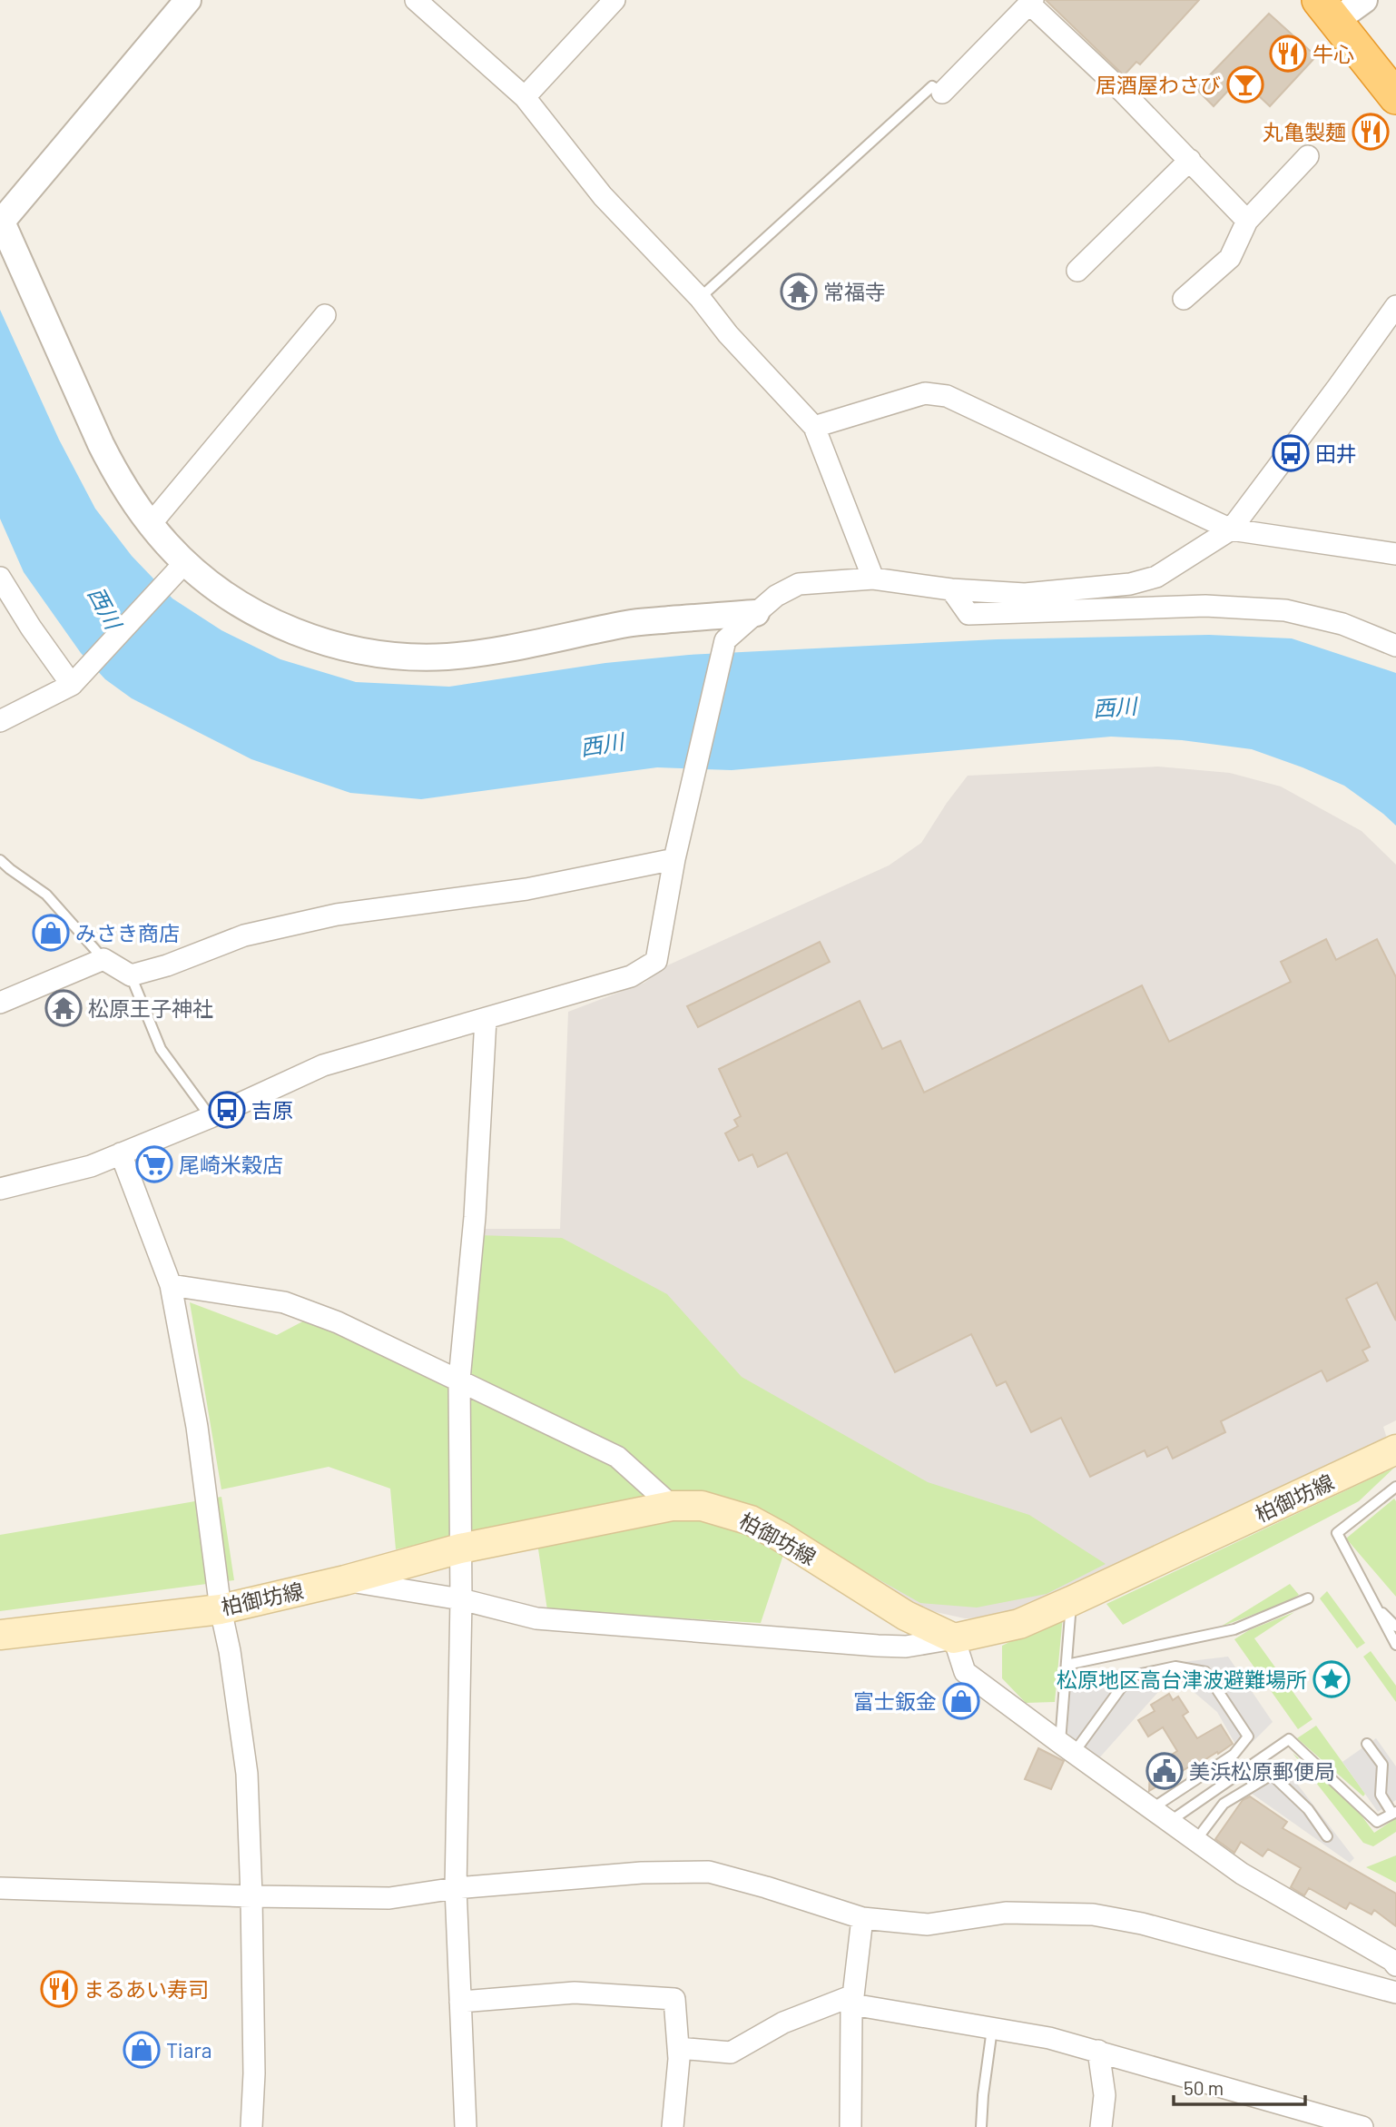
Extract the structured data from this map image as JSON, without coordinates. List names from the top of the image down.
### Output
{
  "streets": {
    "main road": ["柏御坊線"]
  },
  "water": ["西川"],
  "places": {
    "restaurant": ["牛心", "丸亀製麺", "まるあい寿司"],
    "bar": ["居酒屋わさび"],
    "temple": ["常福寺", "松原王子神社"],
    "bus stop": ["田井", "吉原"],
    "shop": ["みさき商店", "富士鈑金", "Tiara"],
    "supermarket": ["尾崎米穀店"],
    "place": ["松原地区高台津波避難場所"],
    "public building": ["美浜松原郵便局"]
  },
  "scale_bar": "50 m"
}
